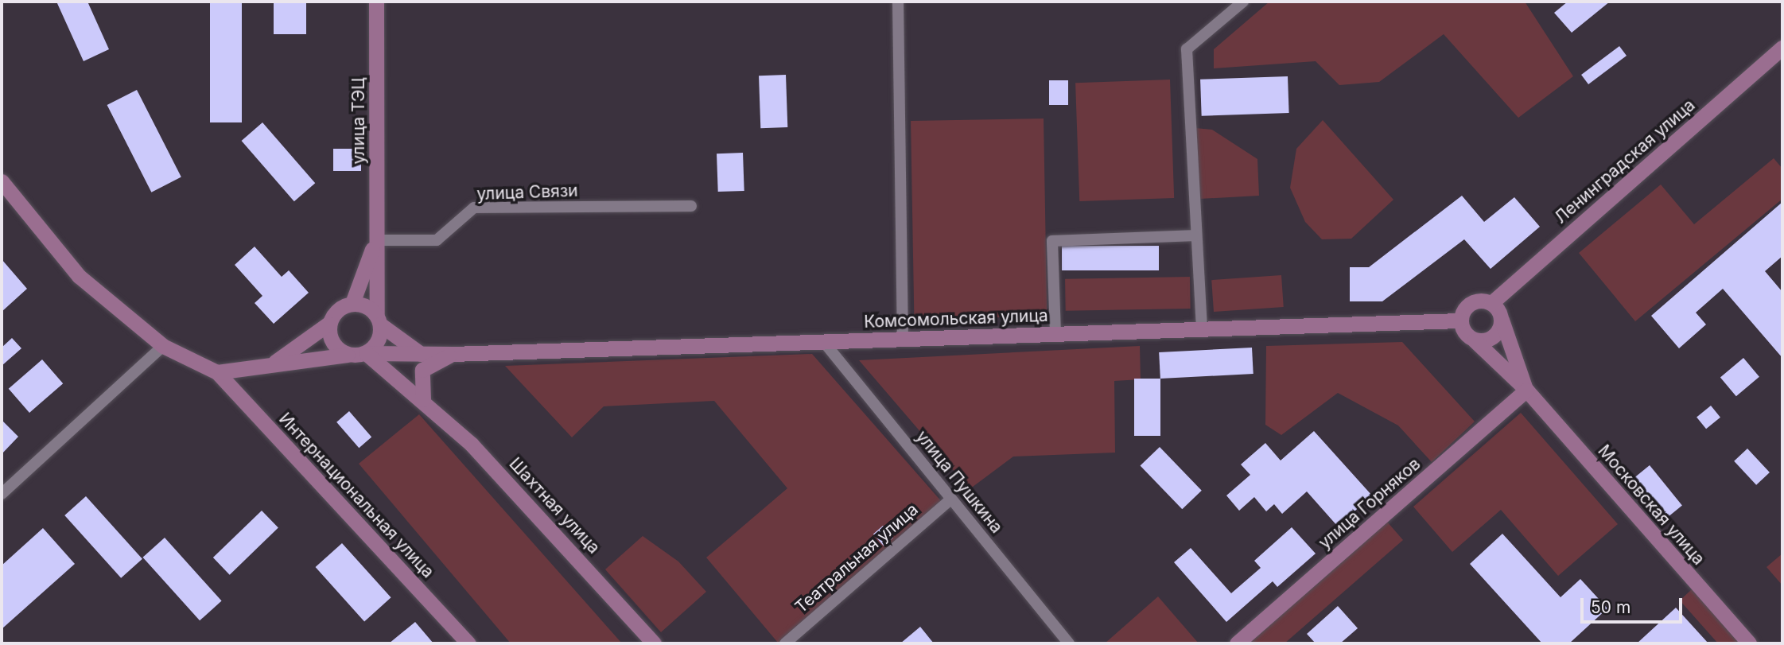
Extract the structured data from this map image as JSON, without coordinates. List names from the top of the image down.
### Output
{
  "streets": {
    "main road": [
      "улица ТЭЦ",
      "Ленинградская улица",
      "Комсомольская улица",
      "Интернациональная улица",
      "улица Горняков",
      "Московская улица",
      "Шахтная улица"
    ],
    "street": ["улица Связи", "улица Пушкина", "Театральная улица"]
  },
  "crossings": [
    ["улица ТЭЦ", "улица Связи"],
    ["улица ТЭЦ", "Комсомольская улица"],
    ["улица ТЭЦ", "Шахтная улица"],
    ["Ленинградская улица", "Комсомольская улица"],
    ["Ленинградская улица", "Московская улица"],
    ["Комсомольская улица", "улица Пушкина"],
    ["Комсомольская улица", "Московская улица"],
    ["Комсомольская улица", "Шахтная улица"],
    ["улица Пушкина", "Театральная улица"],
    ["улица Горняков", "Московская улица"]
  ],
  "scale_bar": "50 m"
}
